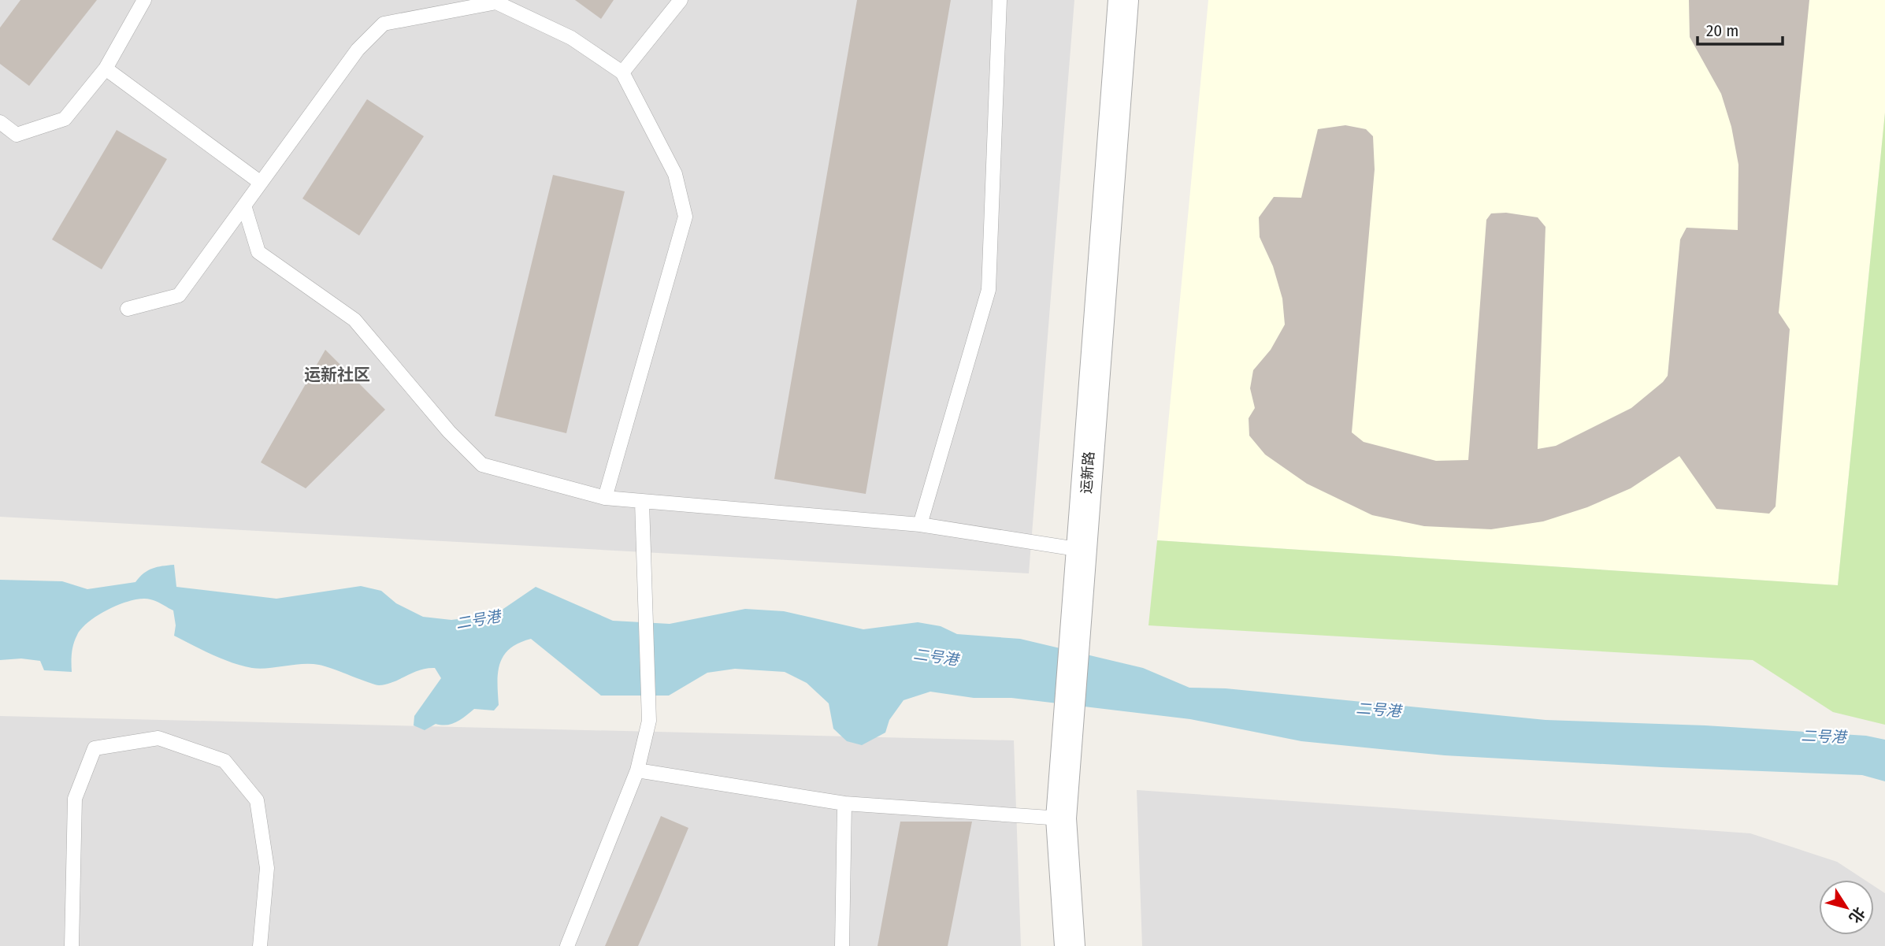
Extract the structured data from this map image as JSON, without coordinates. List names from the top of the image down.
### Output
{
  "streets": {
    "street": ["运新路"]
  },
  "districts": ["运新社区"],
  "water": ["二号港"],
  "scale_bar": "20 m",
  "north": "bottom right"
}
